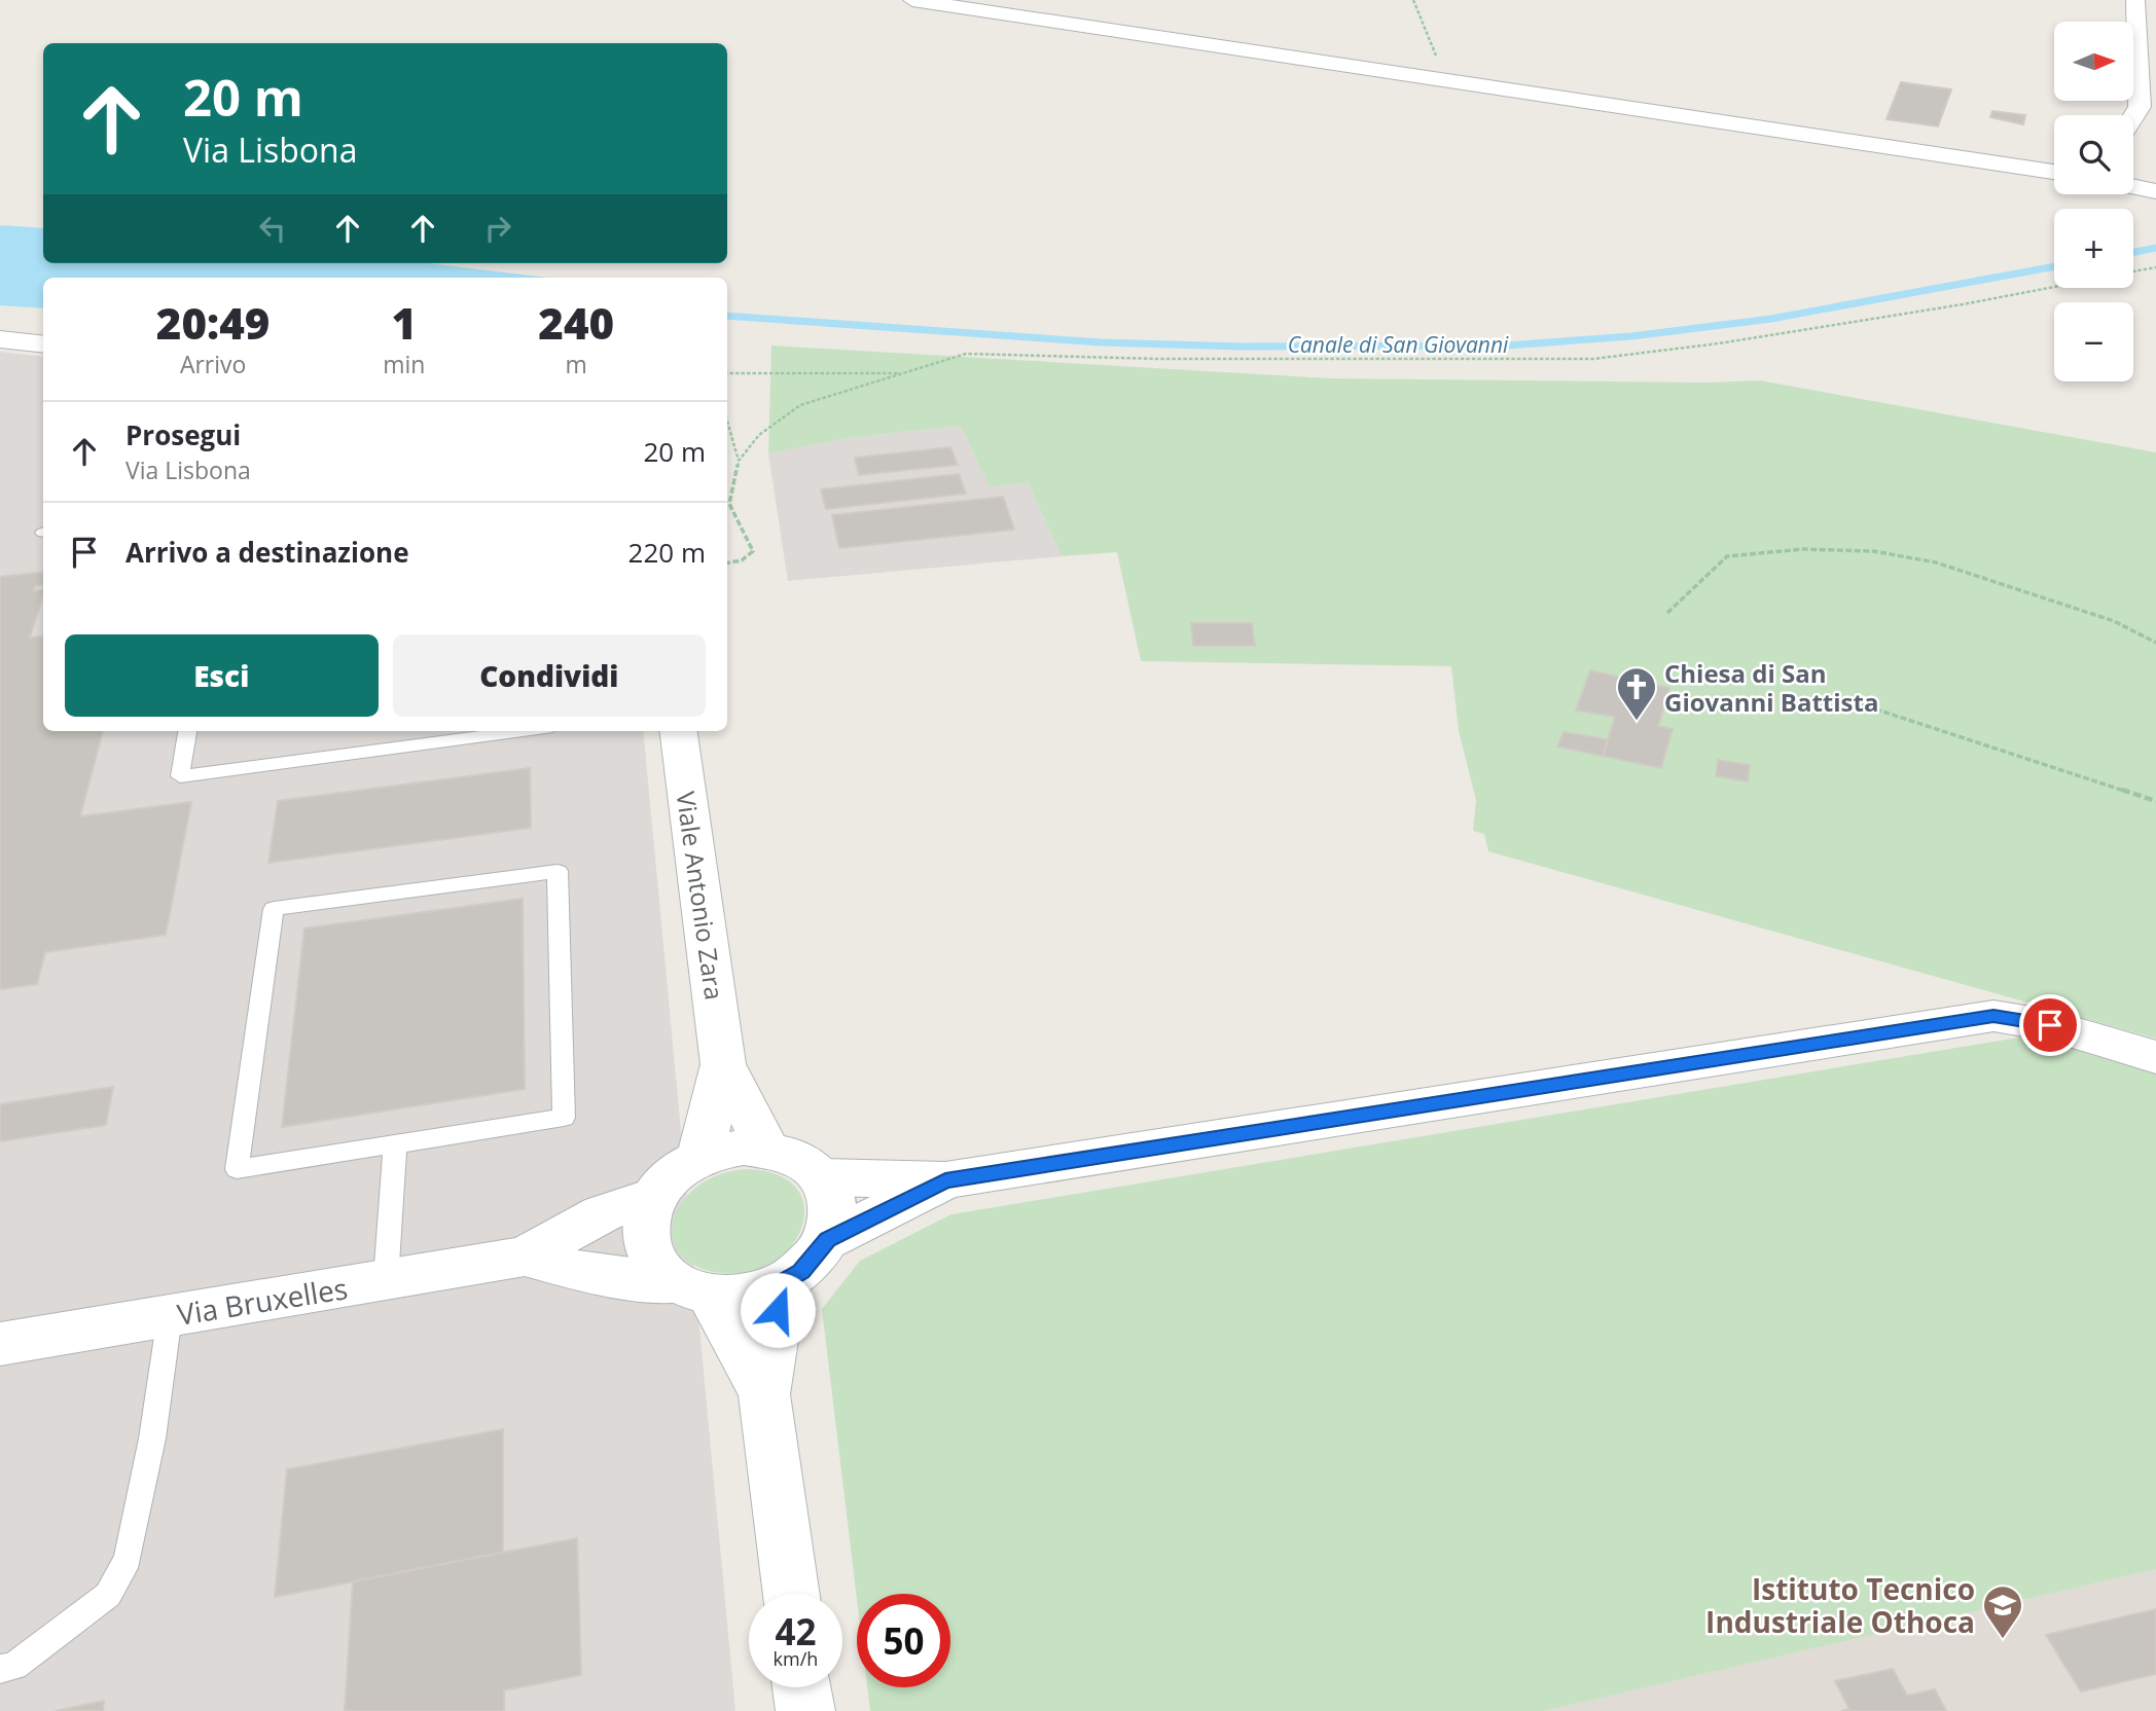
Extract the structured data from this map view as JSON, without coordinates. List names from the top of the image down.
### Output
{
  "streets": {
    "street": ["Viale Antonio Zara", "Via Bruxelles"]
  },
  "crossings": [
    ["Viale Antonio Zara", "Via Bruxelles"]
  ],
  "water": ["Canale di San Giovanni"],
  "places": {
    "church": ["Chiesa di San Giovanni Battista"],
    "school or university": ["Istituto Tecnico Industriale Othoca"]
  },
  "north": "right",
  "page": {
    "map_buttons": ["+", "−"],
    "turn": ["20 m", "Via Lisbona"],
    "eta": [
      "20:49",
      "Arrivo",
      "1",
      "min",
      "240",
      "m"
    ],
    "list": [
      {
        "name": "Prosegui",
        "note": "Via Lisbona",
        "value": "20 m"
      },
      {
        "name": "Arrivo a destinazione",
        "value": "220 m"
      }
    ],
    "buttons": ["Esci", "Condividi"],
    "speed": "42 km/h",
    "limit": "50"
  }
}
